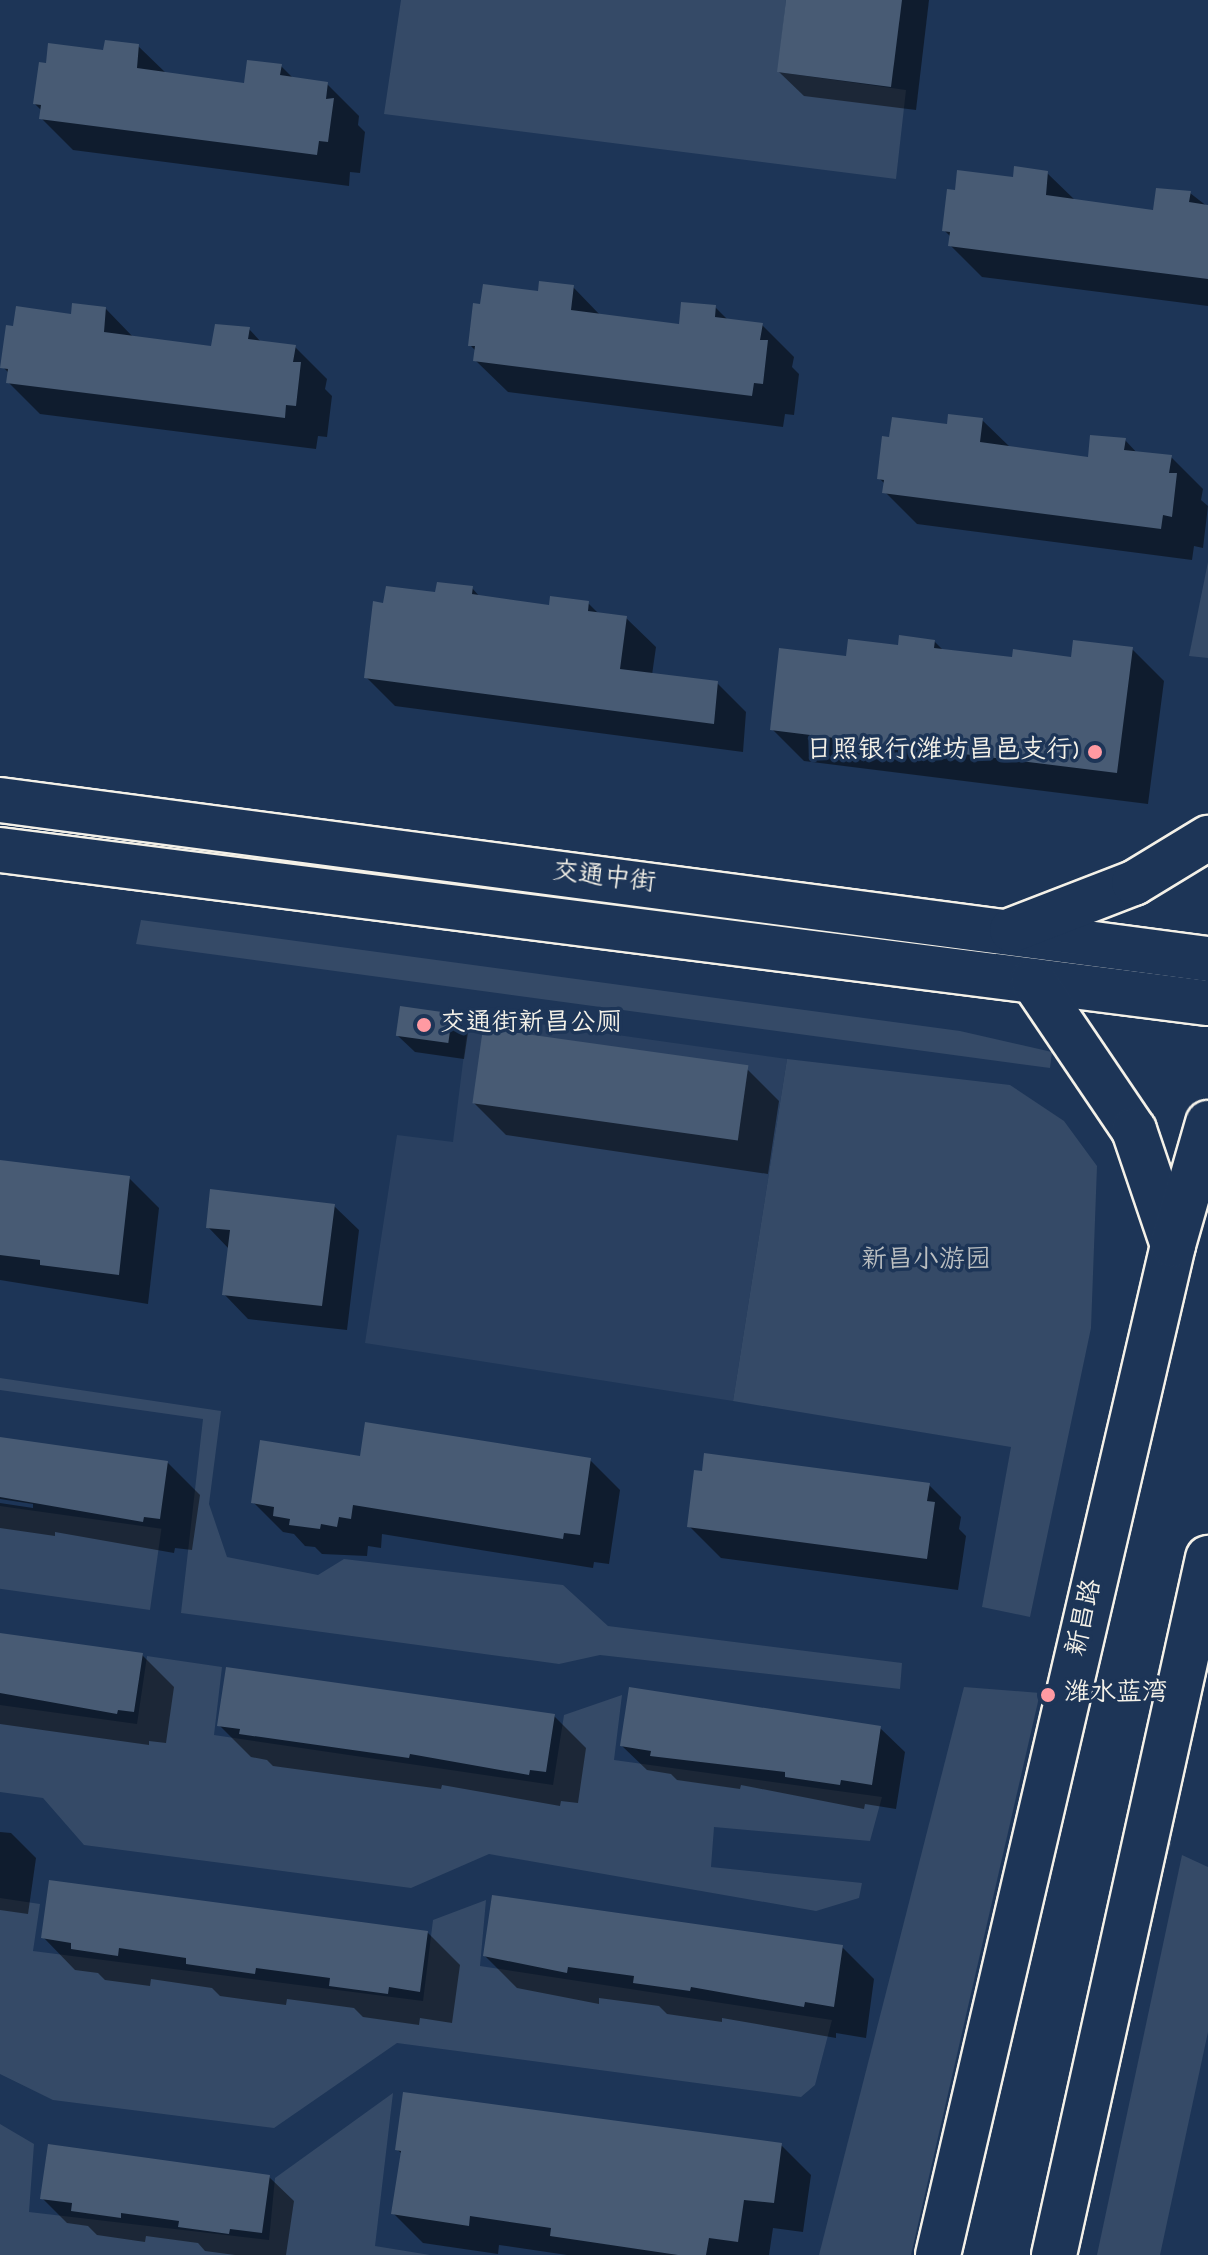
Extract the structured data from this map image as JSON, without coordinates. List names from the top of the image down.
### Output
{
  "streets": {
    "main road": ["交通中街", "新昌路"]
  },
  "parks": ["新昌小游园"],
  "places": ["日照银行(潍坊昌邑支行)", "交通街新昌公厕", "潍水蓝湾"]
}
